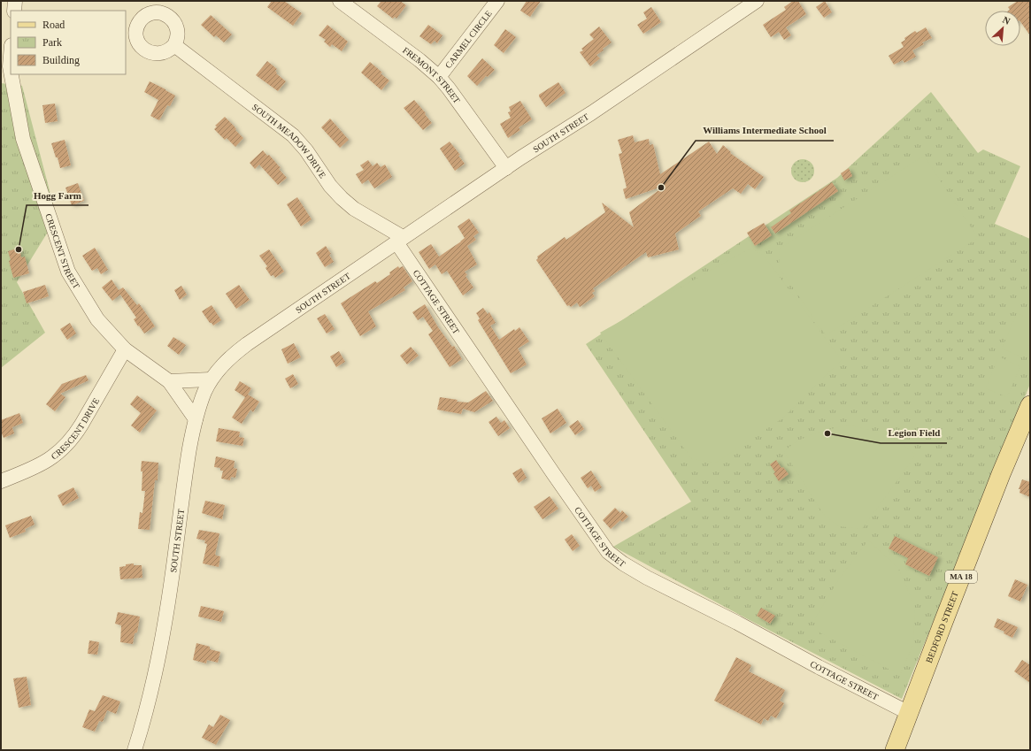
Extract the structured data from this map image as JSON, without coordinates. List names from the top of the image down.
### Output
{
  "streets": {
    "main road": ["MA 18", "BEDFORD STREET"],
    "street": [
      "CARMEL CIRCLE",
      "FREMONT STREET",
      "SOUTH STREET",
      "SOUTH MEADOW DRIVE",
      "CRESCENT STREET",
      "COTTAGE STREET",
      "CRESCENT DRIVE"
    ]
  },
  "crossings": [
    ["CARMEL CIRCLE", "FREMONT STREET"],
    ["FREMONT STREET", "SOUTH STREET"],
    ["SOUTH STREET", "SOUTH MEADOW DRIVE"],
    ["SOUTH STREET", "CRESCENT STREET"],
    ["SOUTH STREET", "COTTAGE STREET"],
    ["SOUTH MEADOW DRIVE", "COTTAGE STREET"],
    ["CRESCENT STREET", "CRESCENT DRIVE"],
    ["COTTAGE STREET", "BEDFORD STREET"]
  ],
  "places": ["Williams Intermediate School", "Hogg Farm", "Legion Field"],
  "legend": ["Road", "Park", "Building"],
  "north": "top right"
}
